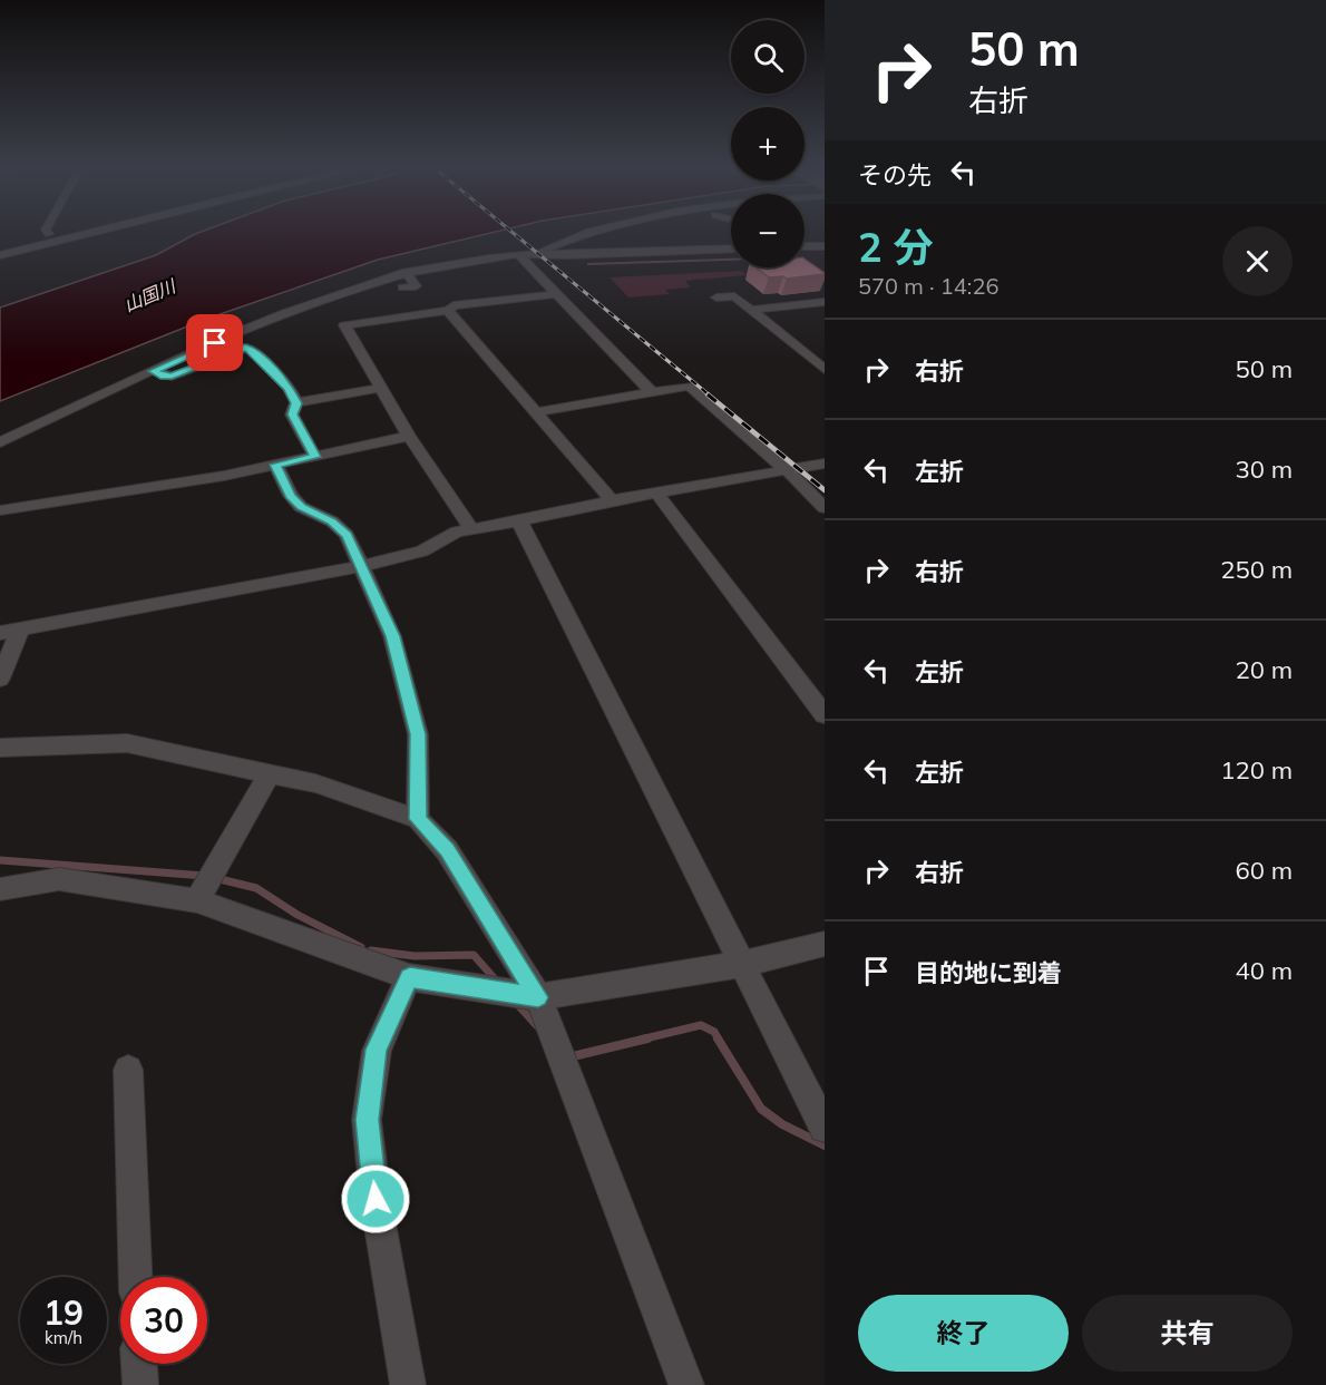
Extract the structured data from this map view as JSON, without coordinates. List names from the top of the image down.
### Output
{
  "water": ["山国川"],
  "page": {
    "turn": ["50 m", "右折"],
    "map_buttons": ["+", "−"],
    "then": "その先",
    "heading": ["2 分", "570 m · 14:26"],
    "list": [
      {
        "name": "右折",
        "value": "50 m"
      },
      {
        "name": "左折",
        "value": "30 m"
      },
      {
        "name": "右折",
        "value": "250 m"
      },
      {
        "name": "左折",
        "value": "20 m"
      },
      {
        "name": "左折",
        "value": "120 m"
      },
      {
        "name": "右折",
        "value": "60 m"
      },
      {
        "name": "目的地に到着",
        "value": "40 m"
      }
    ],
    "speed": "19 km/h",
    "limit": "30",
    "buttons": ["終了", "共有"]
  }
}
